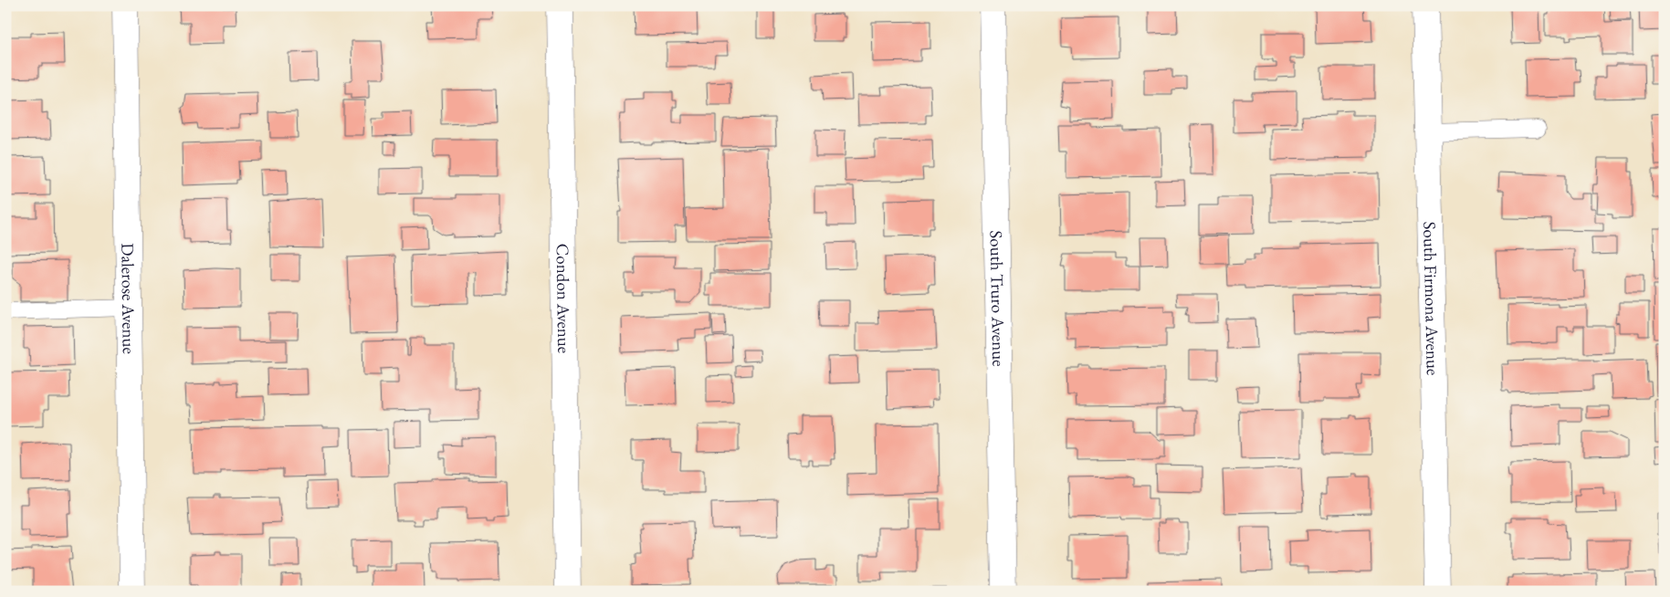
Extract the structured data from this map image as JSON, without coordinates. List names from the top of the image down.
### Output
{
  "streets": {
    "street": [
      "Dalerose Avenue",
      "Condon Avenue",
      "South Truro Avenue",
      "South Firmona Avenue"
    ]
  }
}
